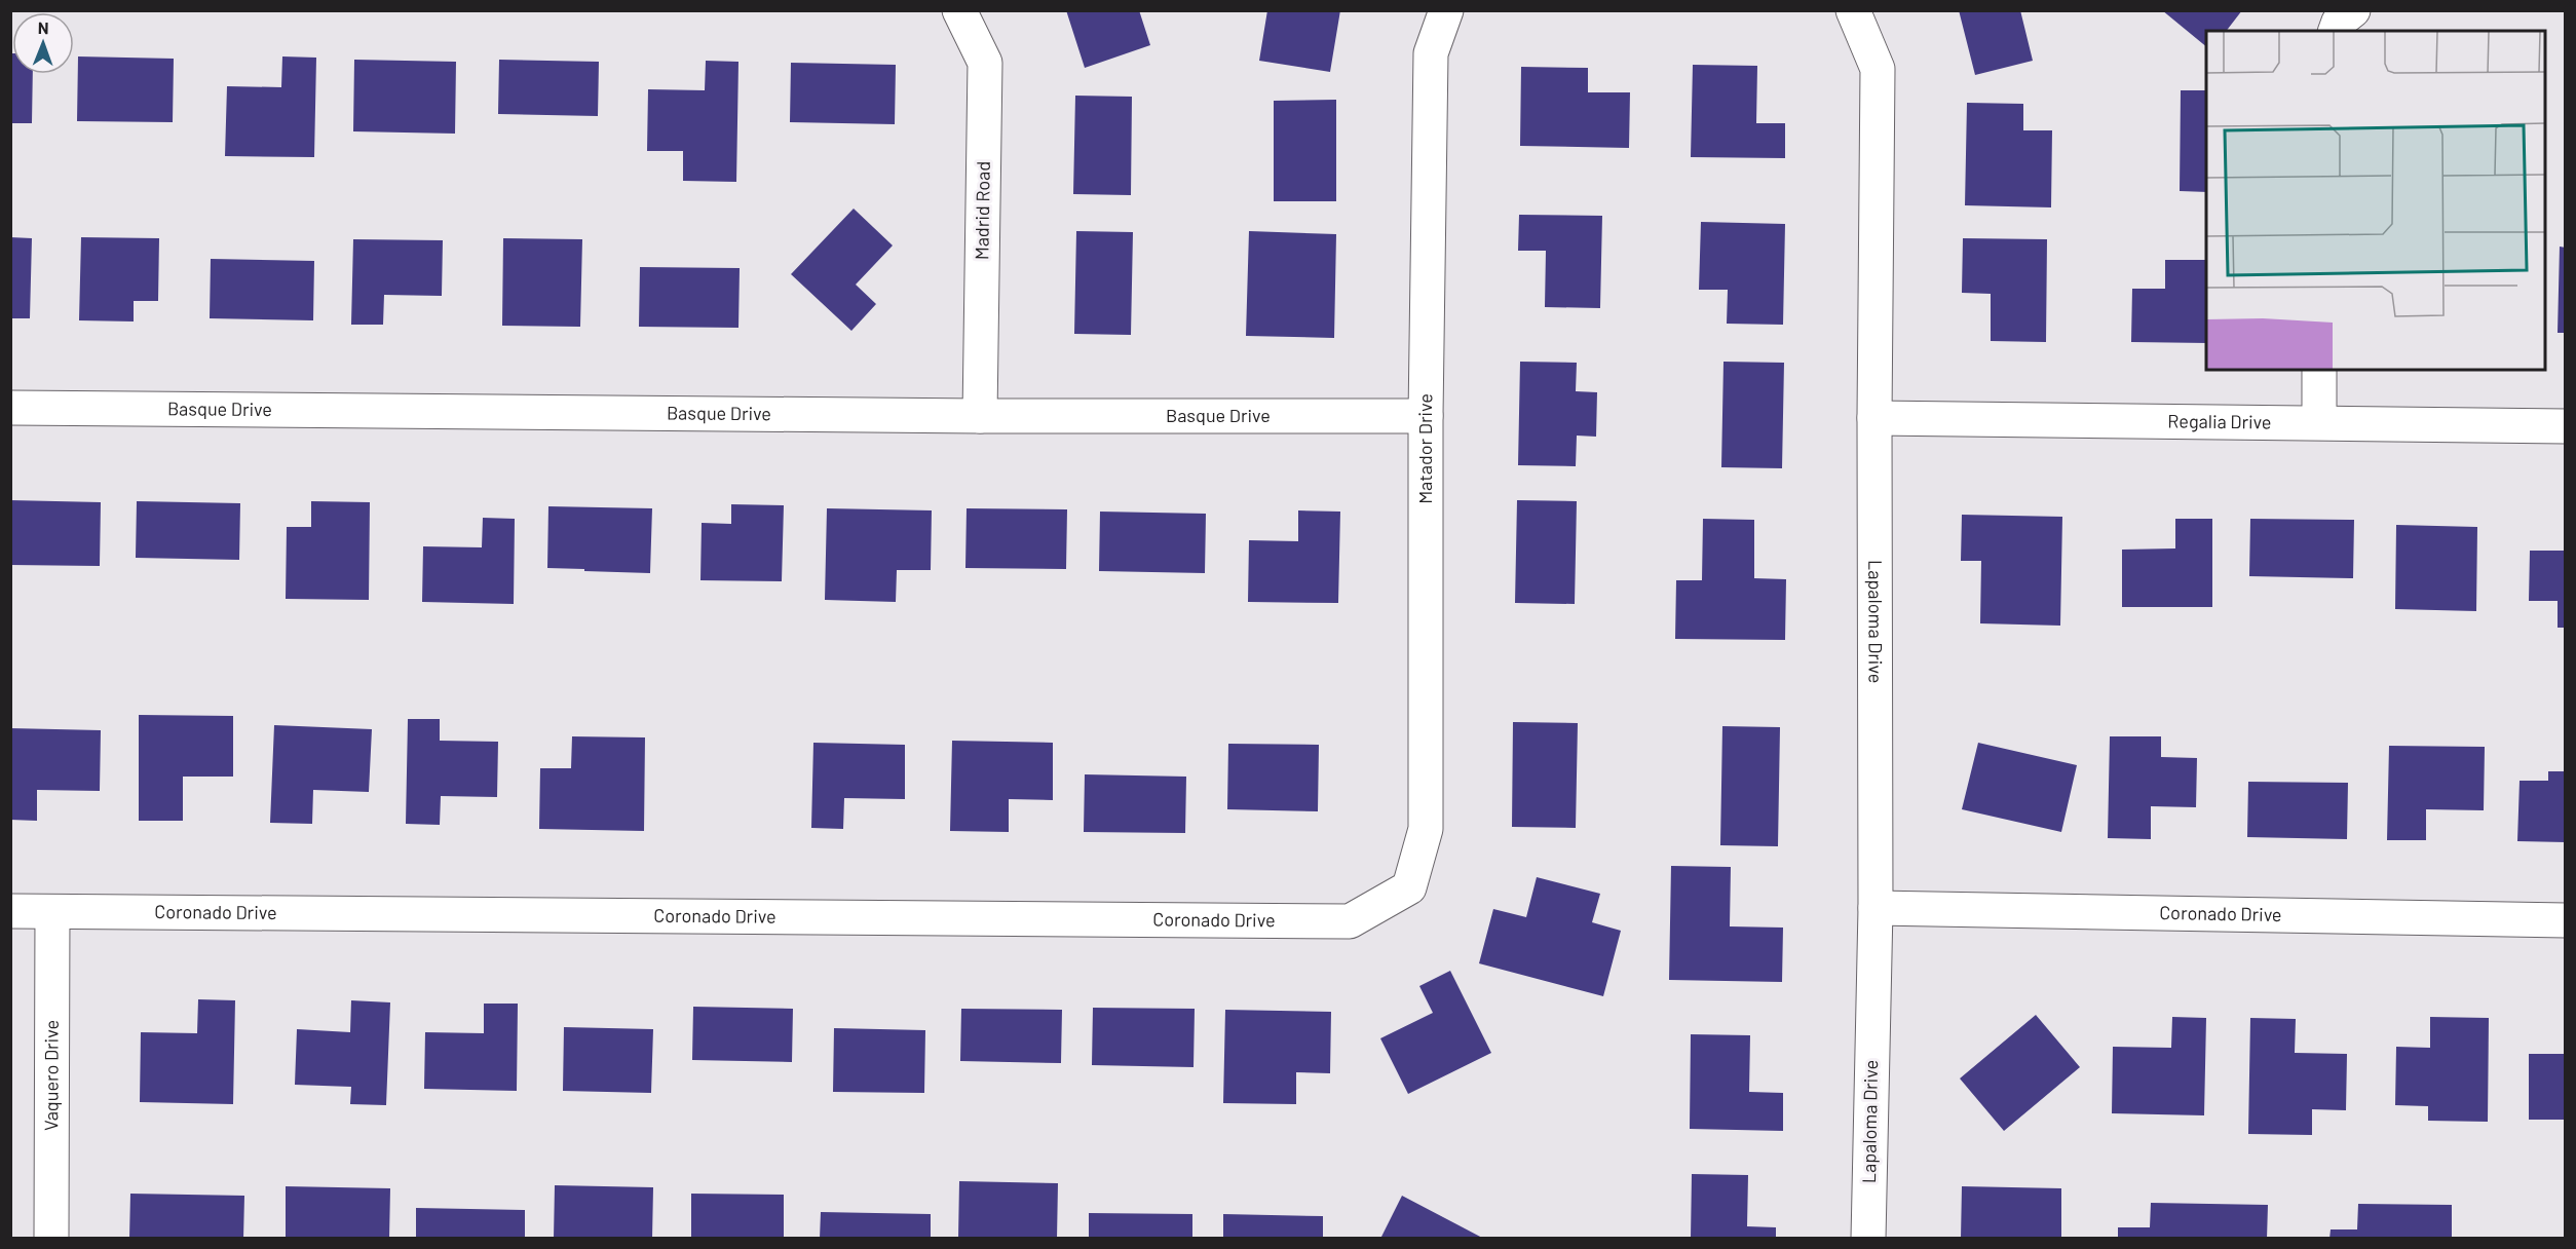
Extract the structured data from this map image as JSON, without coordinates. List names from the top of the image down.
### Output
{
  "streets": {
    "street": [
      "Madrid Road",
      "Basque Drive",
      "Regalia Drive",
      "Matador Drive",
      "Lapaloma Drive",
      "Coronado Drive",
      "Vaquero Drive"
    ]
  },
  "crossings": [
    ["Madrid Road", "Basque Drive"],
    ["Basque Drive", "Matador Drive"],
    ["Regalia Drive", "Lapaloma Drive"],
    ["Matador Drive", "Coronado Drive"],
    ["Lapaloma Drive", "Coronado Drive"],
    ["Coronado Drive", "Vaquero Drive"]
  ],
  "north": "top"
}
